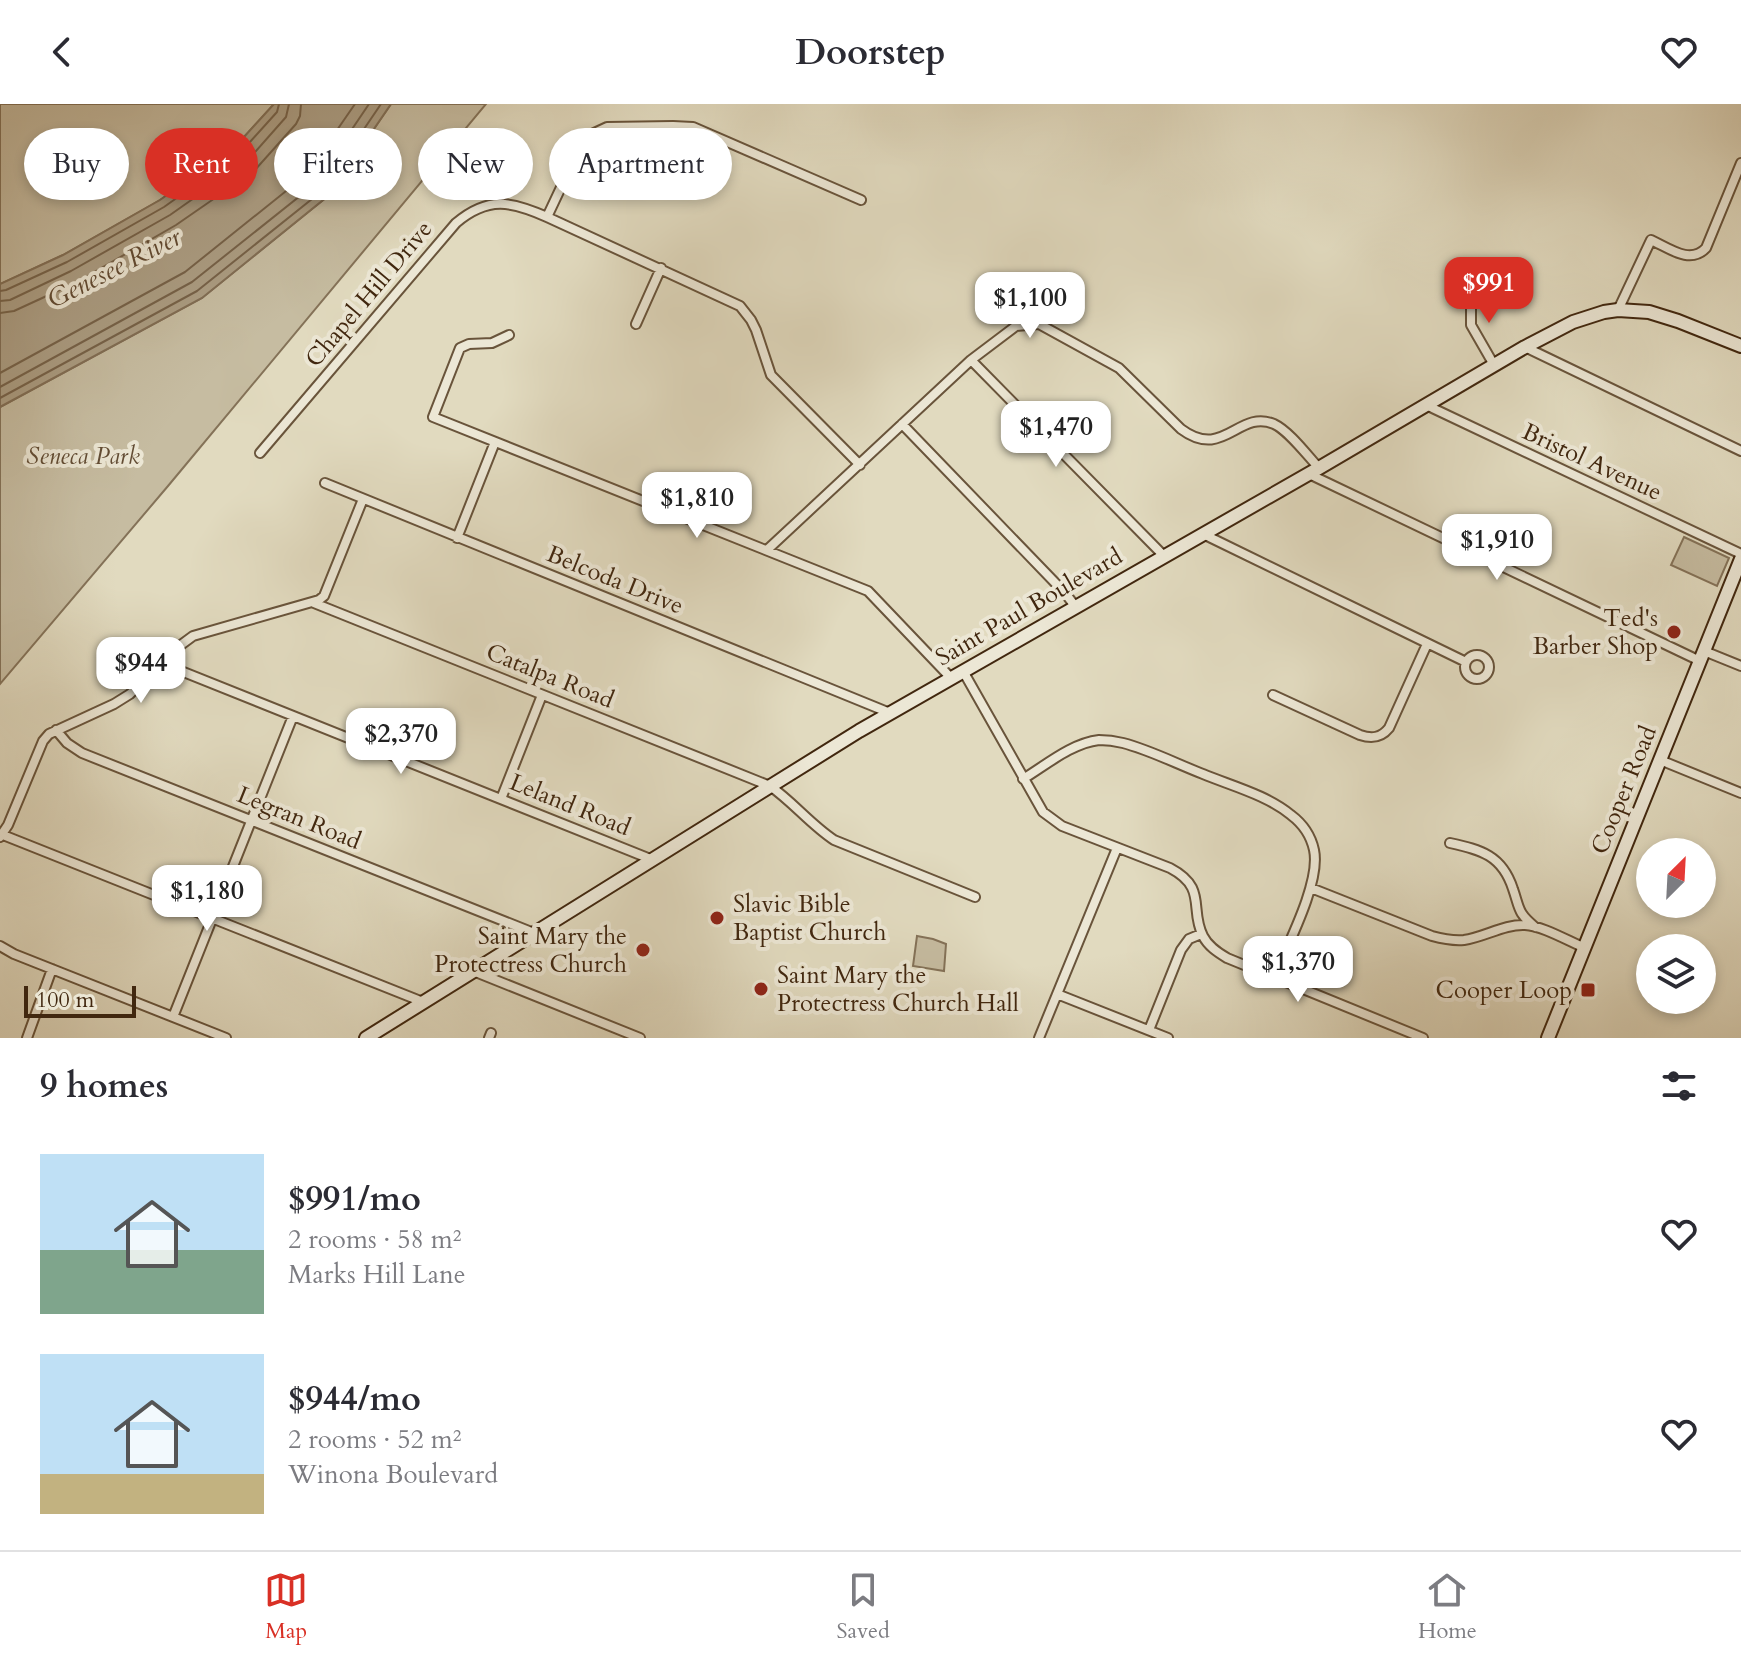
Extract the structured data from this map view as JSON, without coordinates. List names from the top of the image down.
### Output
{
  "streets": {
    "main road": ["Saint Paul Boulevard", "Cooper Road"],
    "street": [
      "Chapel Hill Drive",
      "Bristol Avenue",
      "Belcoda Drive",
      "Catalpa Road",
      "Leland Road",
      "Legran Road"
    ]
  },
  "crossings": [
    ["Bristol Avenue", "Saint Paul Boulevard"],
    ["Bristol Avenue", "Cooper Road"],
    ["Belcoda Drive", "Saint Paul Boulevard"],
    ["Saint Paul Boulevard", "Catalpa Road"],
    ["Saint Paul Boulevard", "Leland Road"],
    ["Saint Paul Boulevard", "Legran Road"]
  ],
  "water": ["Genesee River"],
  "parks": ["Seneca Park"],
  "places": {
    "other": [
      "Ted's Barber Shop",
      "Slavic Bible Baptist Church",
      "Saint Mary the Protectress Church",
      "Saint Mary the Protectress Church Hall"
    ],
    "transit": ["Cooper Loop"]
  },
  "scale_bar": "100 m",
  "north": "top right",
  "page": {
    "header": "Doorstep",
    "chip": [
      "Buy",
      "Rent",
      "Filters",
      "New",
      "Apartment"
    ],
    "price": [
      "$991",
      "$1,100",
      "$1,470",
      "$1,810",
      "$1,910",
      "$944",
      "$2,370",
      "$1,180",
      "$1,370"
    ],
    "scale": "100 m",
    "heading": "9 homes",
    "list": [
      {
        "name": "$991/mo",
        "note": "2 rooms · 58 m² · Marks Hill Lane"
      },
      {
        "name": "$944/mo",
        "note": "2 rooms · 52 m² · Winona Boulevard"
      }
    ],
    "tabs": ["Map", "Saved", "Home"]
  }
}
